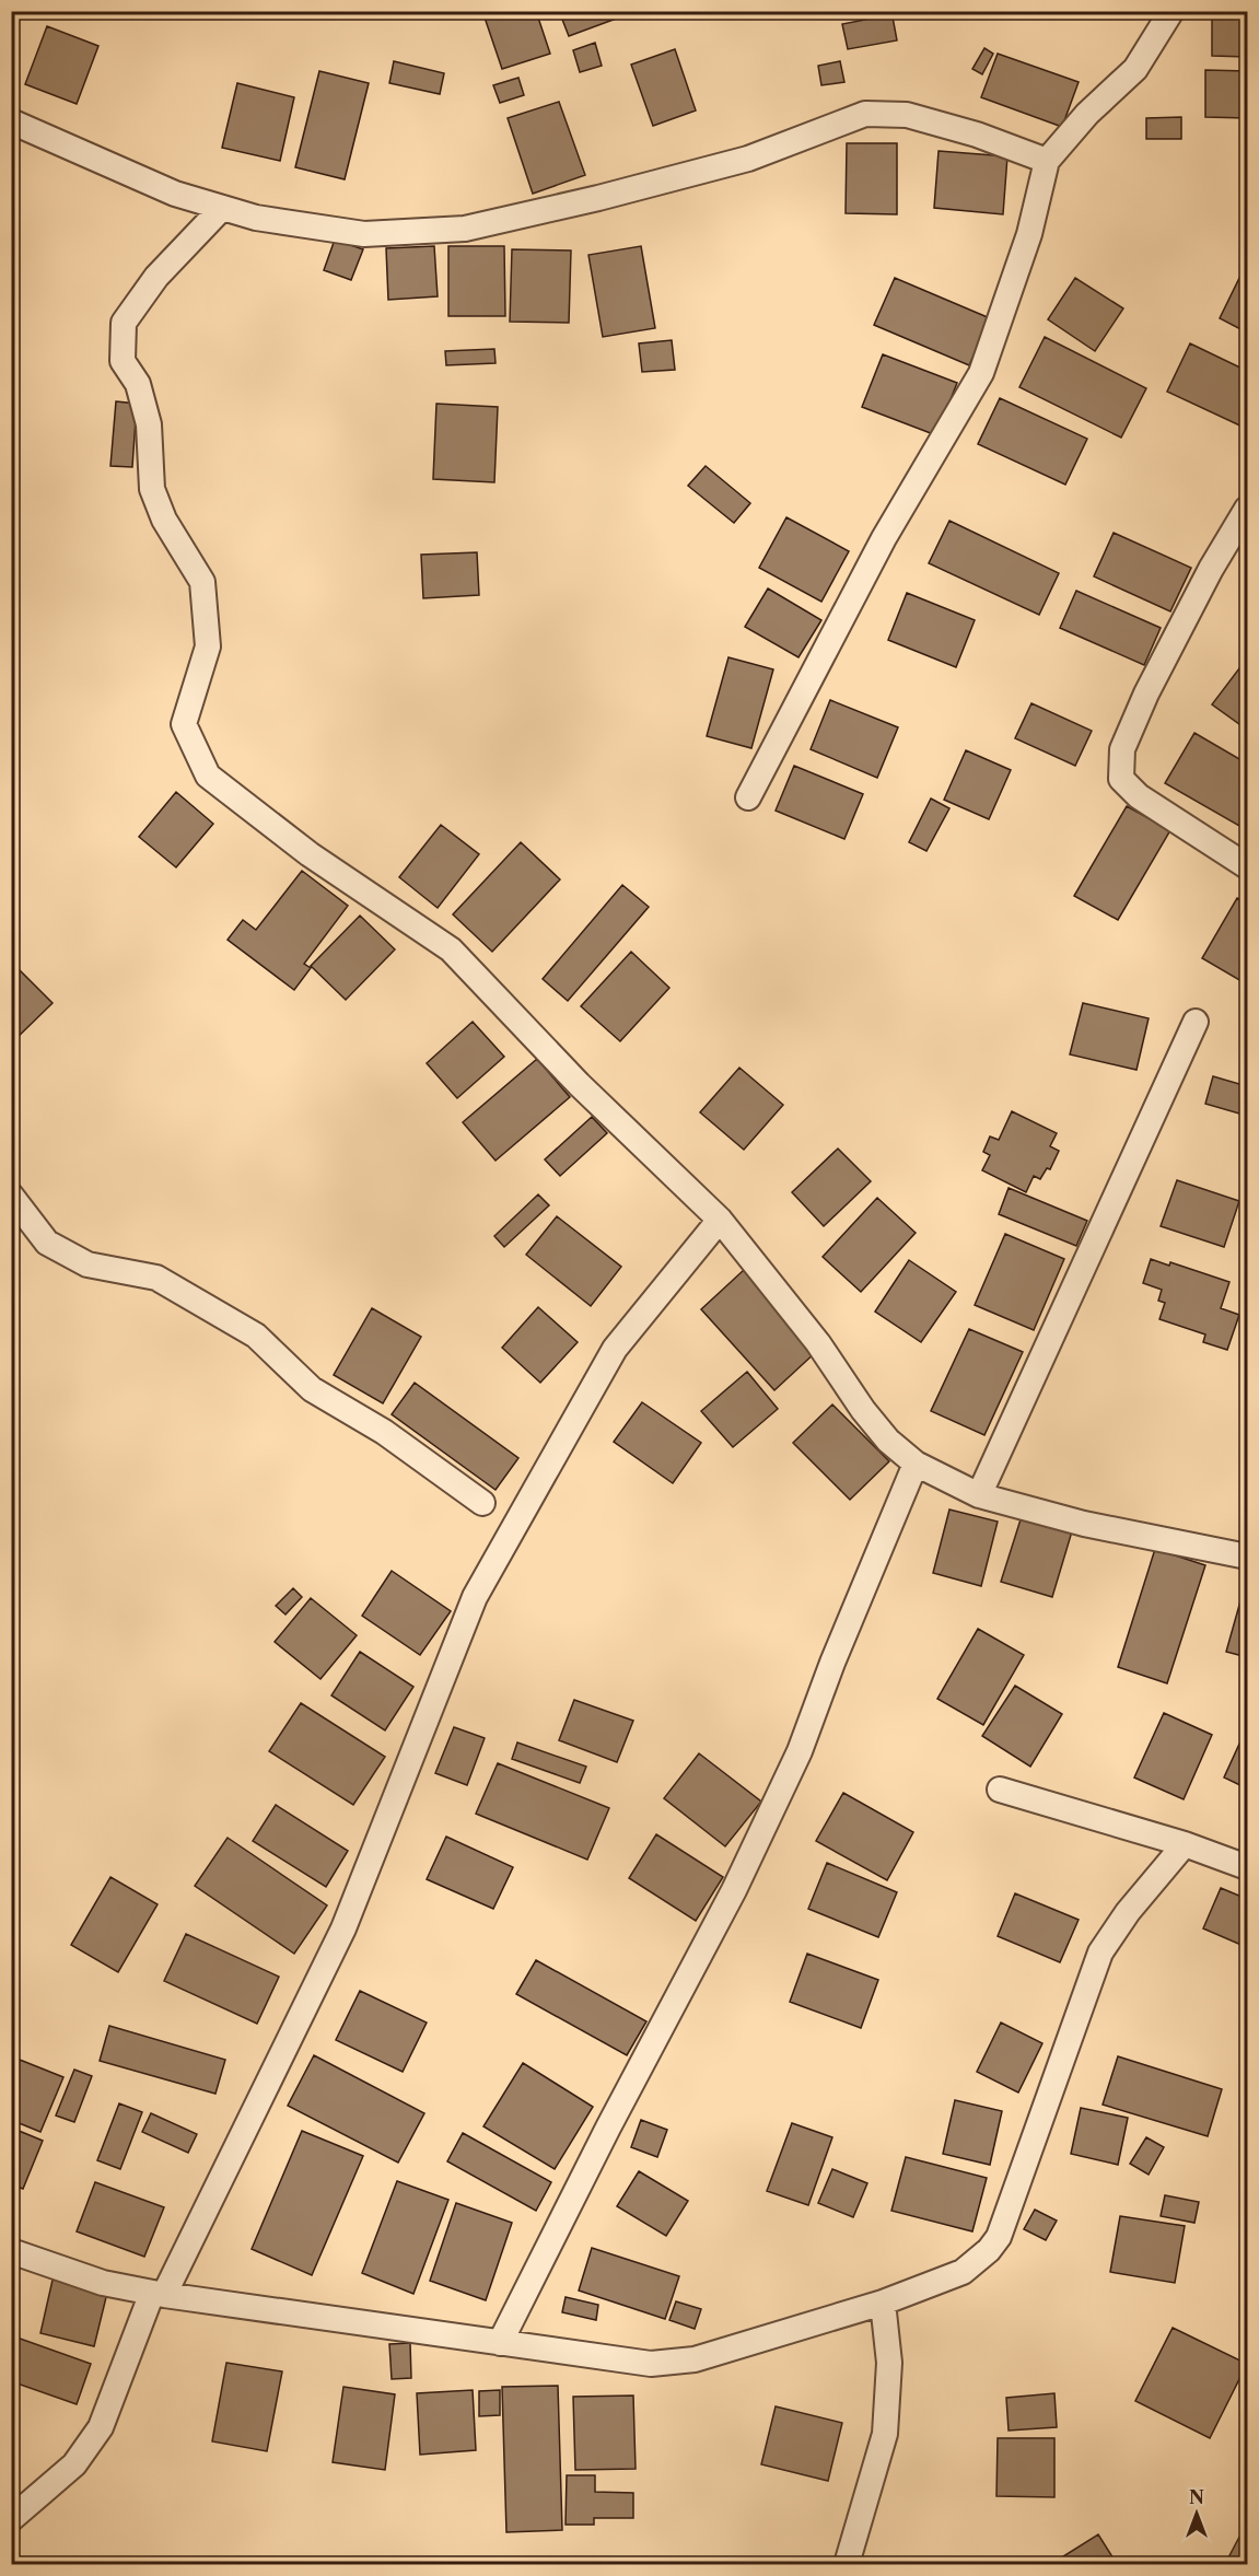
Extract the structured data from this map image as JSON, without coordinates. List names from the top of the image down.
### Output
{
  "north": "top"
}
